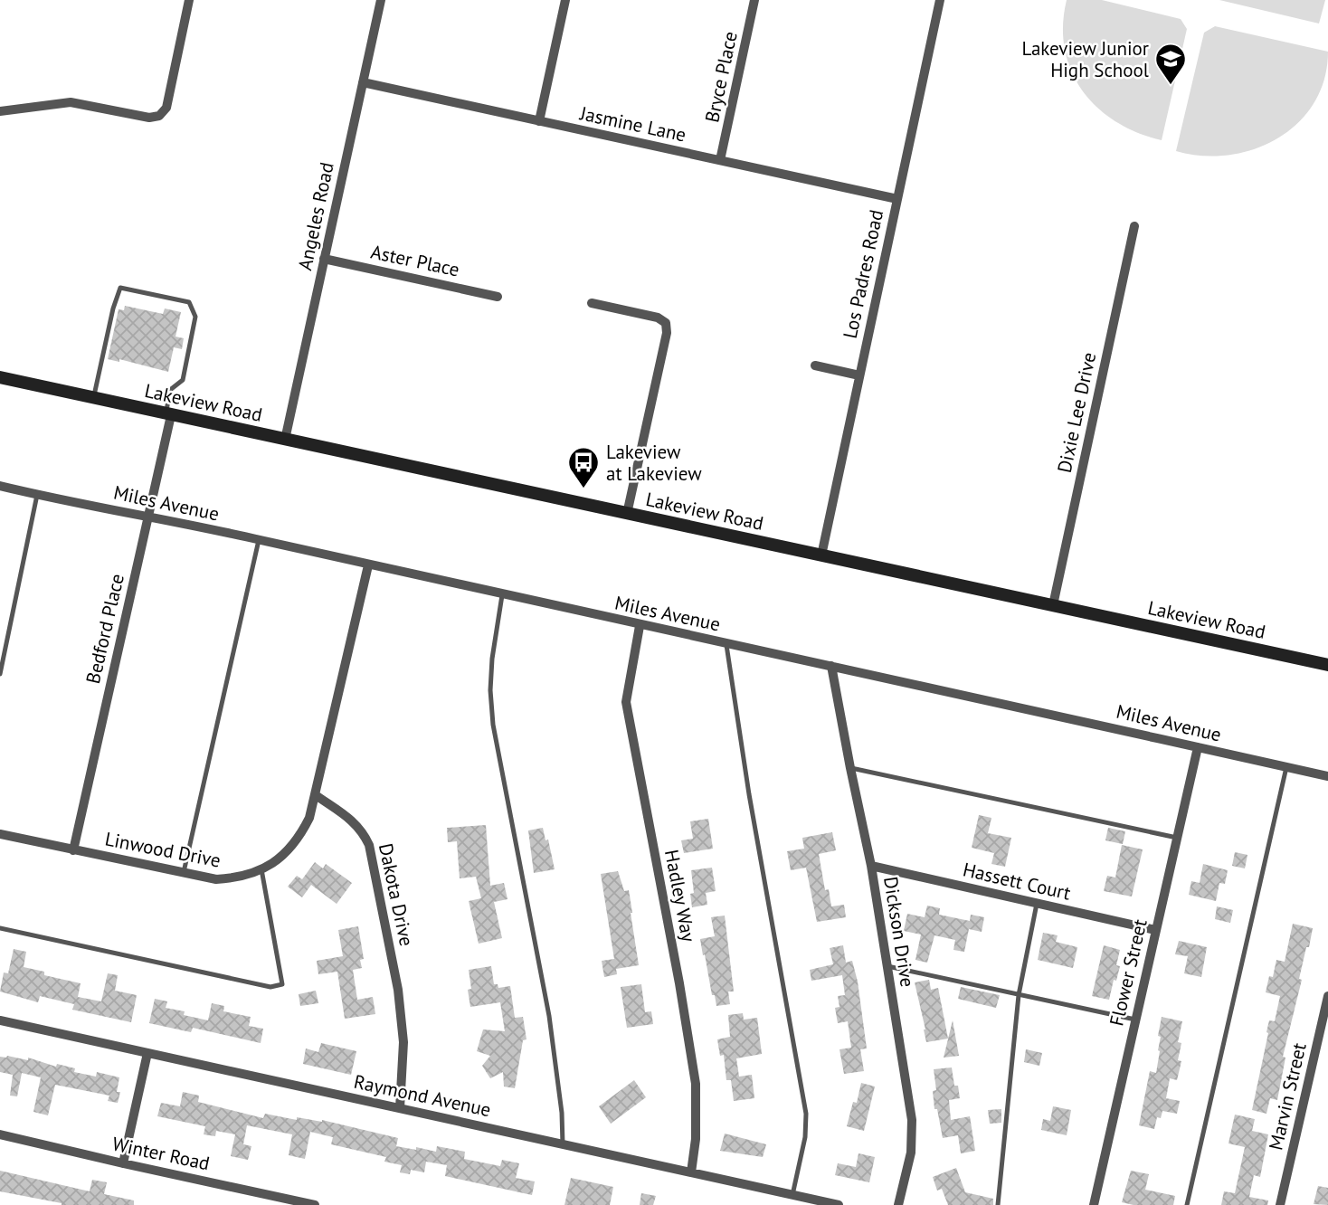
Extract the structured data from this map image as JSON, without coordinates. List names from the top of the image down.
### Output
{
  "streets": {
    "main road": ["Lakeview Road"],
    "street": [
      "Bryce Place",
      "Jasmine Lane",
      "Angeles Road",
      "Aster Place",
      "Los Padres Road",
      "Dixie Lee Drive",
      "Miles Avenue",
      "Bedford Place",
      "Linwood Drive",
      "Hassett Court",
      "Dakota Drive",
      "Hadley Way",
      "Dickson Drive",
      "Flower Street",
      "Raymond Avenue",
      "Marvin Street",
      "Winter Road"
    ]
  },
  "crossings": [
    ["Bryce Place", "Jasmine Lane"],
    ["Jasmine Lane", "Angeles Road"],
    ["Jasmine Lane", "Los Padres Road"],
    ["Angeles Road", "Aster Place"],
    ["Angeles Road", "Lakeview Road"],
    ["Los Padres Road", "Lakeview Road"],
    ["Lakeview Road", "Dixie Lee Drive"],
    ["Lakeview Road", "Bedford Place"],
    ["Miles Avenue", "Bedford Place"],
    ["Miles Avenue", "Hadley Way"],
    ["Miles Avenue", "Dickson Drive"],
    ["Miles Avenue", "Flower Street"],
    ["Bedford Place", "Linwood Drive"],
    ["Linwood Drive", "Dakota Drive"],
    ["Hassett Court", "Dickson Drive"],
    ["Hassett Court", "Flower Street"],
    ["Dakota Drive", "Raymond Avenue"],
    ["Hadley Way", "Raymond Avenue"]
  ],
  "places": {
    "school or university": ["Lakeview Junior High School"],
    "bus stop": ["Lakeview at Lakeview"]
  }
}
